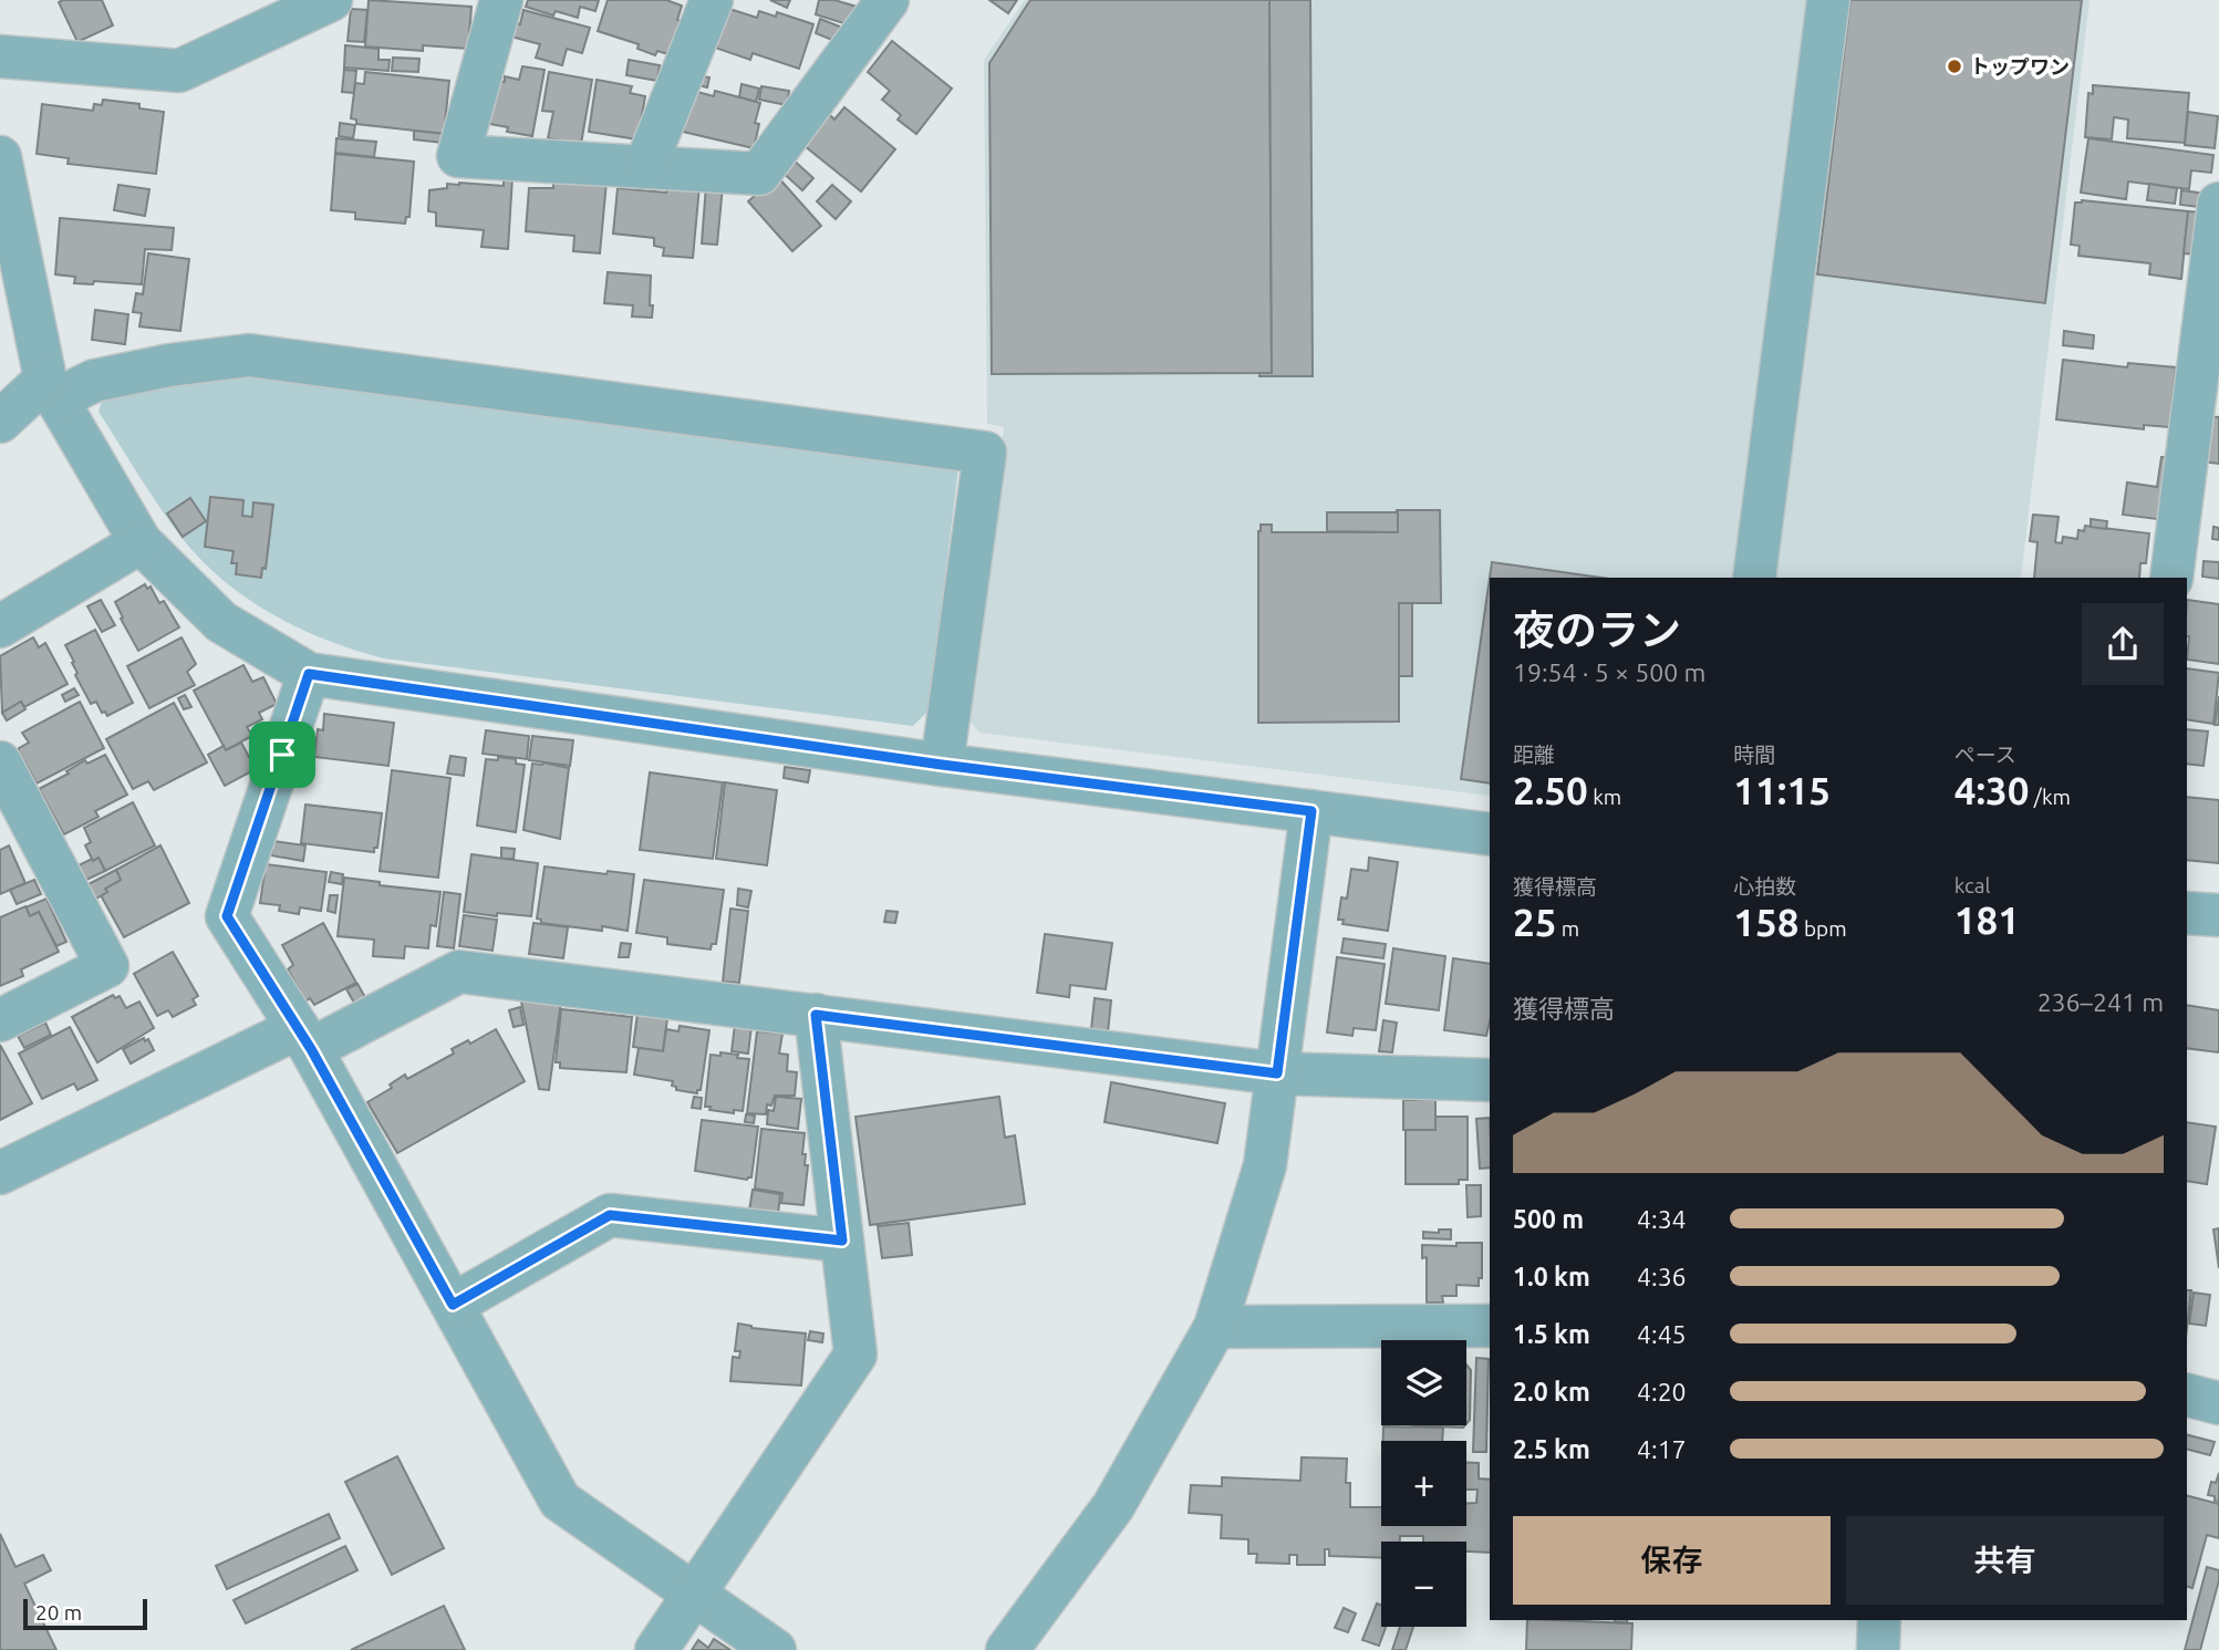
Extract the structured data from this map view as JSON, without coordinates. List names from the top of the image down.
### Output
{
  "places": ["トップワン"],
  "scale_bar": "20 m",
  "page": {
    "heading": ["夜のラン", "19:54 · 5 × 500 m"],
    "stats": [
      ["距離", "2.50 km"],
      ["時間", "11:15"],
      ["ペース", "4:30 /km"],
      ["獲得標高", "25 m"],
      ["心拍数", "158 bpm"],
      ["kcal", "181"]
    ],
    "chart": ["獲得標高", "236–241 m"],
    "list": [
      {
        "name": "500 m",
        "note": "4:34"
      },
      {
        "name": "1.0 km",
        "note": "4:36"
      },
      {
        "name": "1.5 km",
        "note": "4:45"
      },
      {
        "name": "2.0 km",
        "note": "4:20"
      },
      {
        "name": "2.5 km",
        "note": "4:17"
      }
    ],
    "map_buttons": ["+", "−"],
    "buttons": ["保存", "共有"],
    "scale": "20 m"
  }
}
